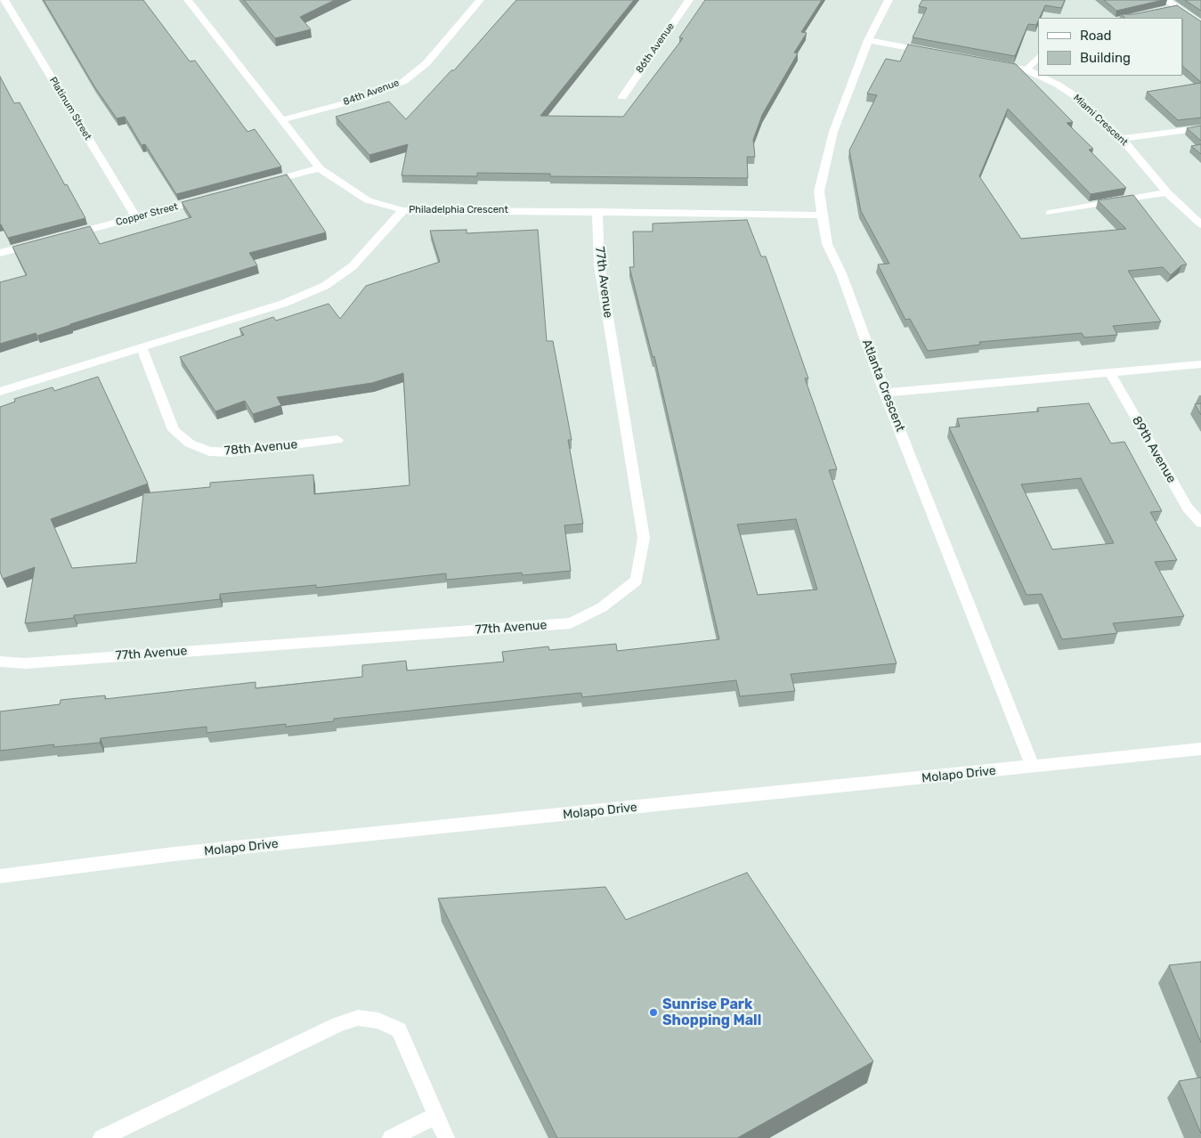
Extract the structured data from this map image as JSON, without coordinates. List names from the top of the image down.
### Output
{
  "streets": {
    "street": [
      "86th Avenue",
      "84th Avenue",
      "Platinum Street",
      "Miami Crescent",
      "Philadelphia Crescent",
      "Copper Street",
      "77th Avenue",
      "Atlanta Crescent",
      "78th Avenue",
      "89th Avenue",
      "Molapo Drive"
    ]
  },
  "crossings": [
    ["84th Avenue", "Philadelphia Crescent"],
    ["Platinum Street", "Copper Street"],
    ["Philadelphia Crescent", "77th Avenue"],
    ["Philadelphia Crescent", "Atlanta Crescent"],
    ["Atlanta Crescent", "Molapo Drive"]
  ],
  "places": ["Sunrise Park Shopping Mall"],
  "legend": ["Road", "Building"]
}
